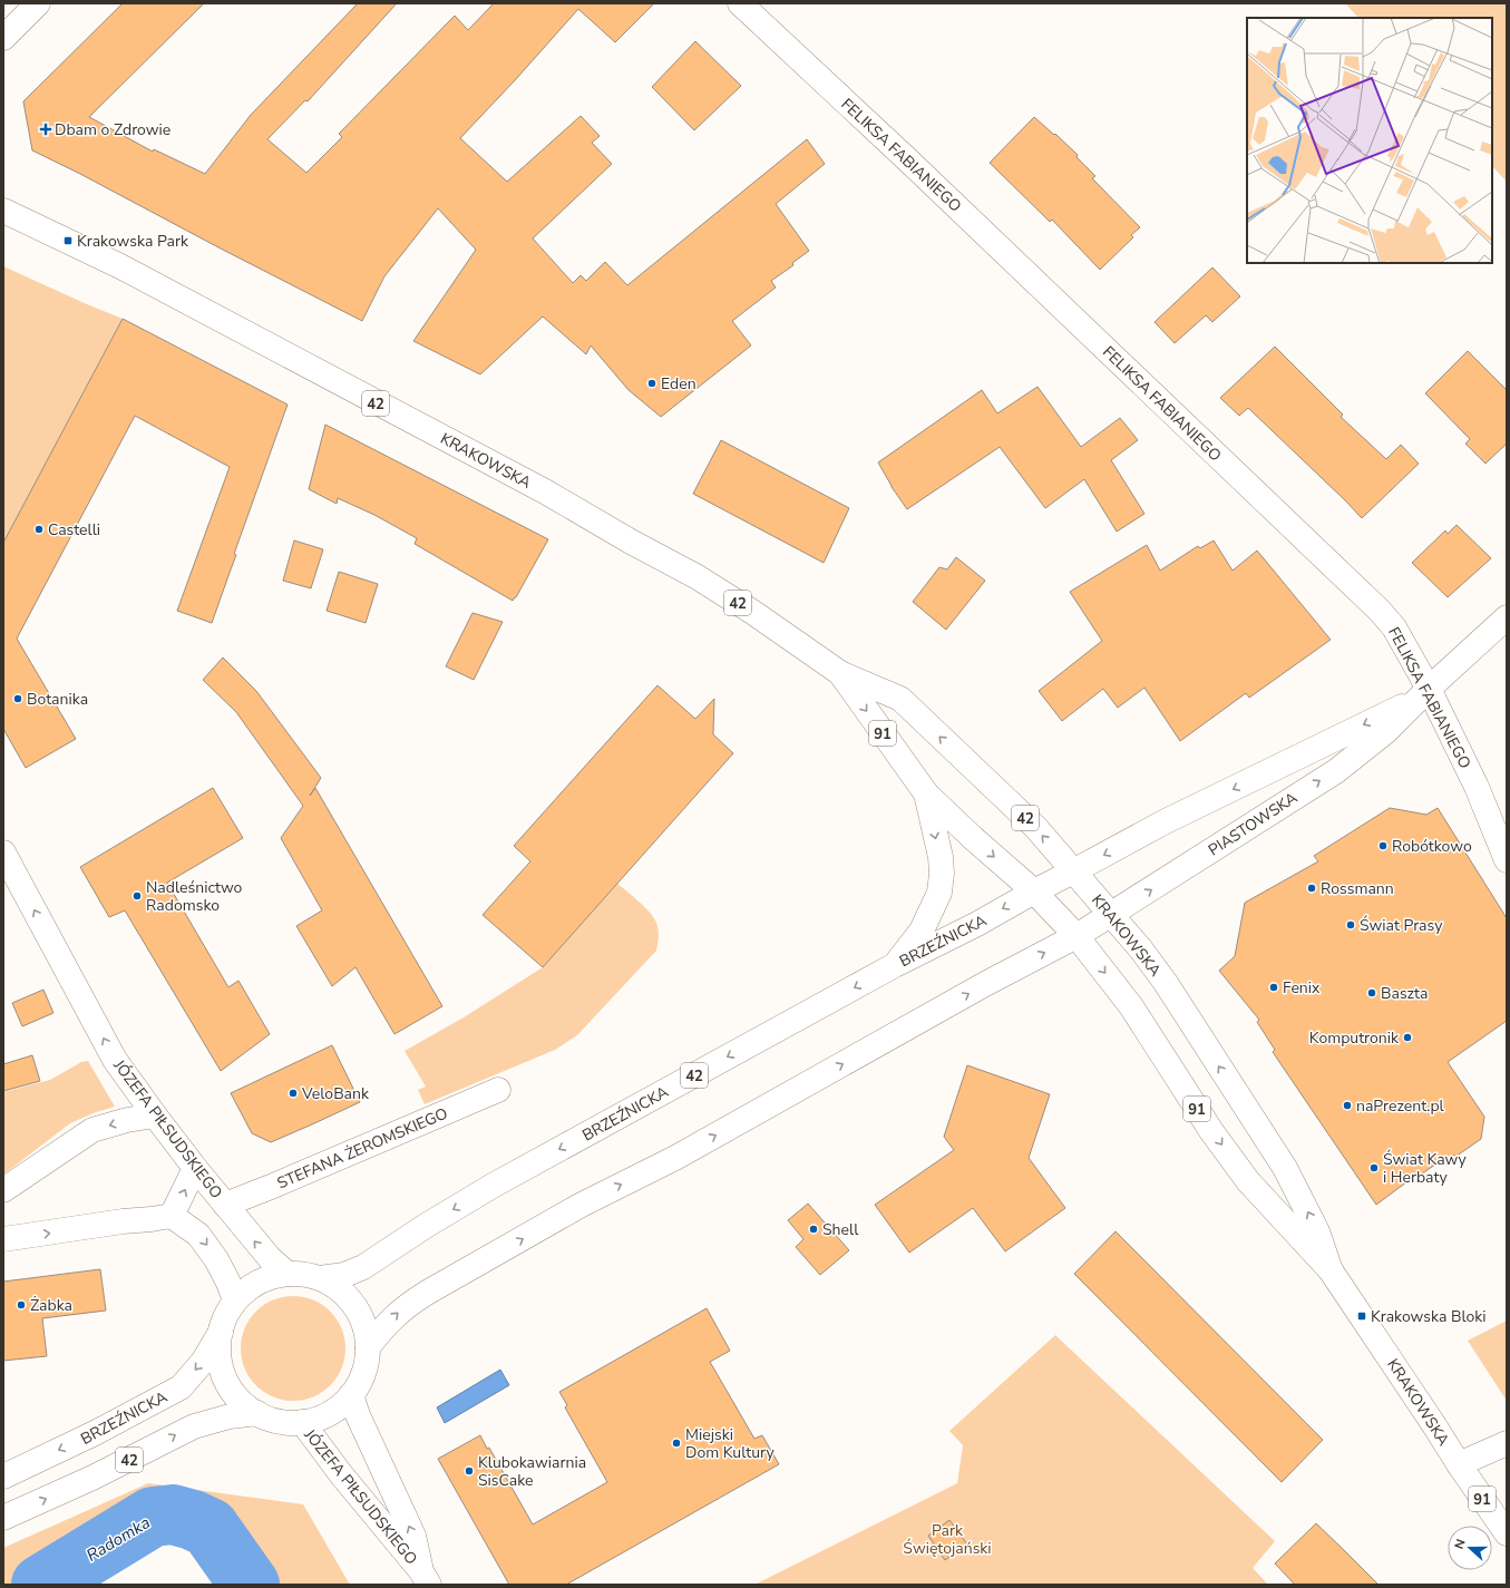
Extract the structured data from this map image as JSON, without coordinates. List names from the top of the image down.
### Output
{
  "streets": {
    "main road": [
      "FELIKSA FABIANIEGO",
      "42",
      "KRAKOWSKA",
      "91",
      "PIASTOWSKA",
      "BRZEŹNICKA",
      "JÓZEFA PIŁSUDSKIEGO",
      "STEFANA ŻEROMSKIEGO"
    ]
  },
  "crossings": [
    ["FELIKSA FABIANIEGO", "PIASTOWSKA"],
    ["42", "KRAKOWSKA"],
    ["42", "PIASTOWSKA"],
    ["42", "BRZEŹNICKA"],
    ["42", "JÓZEFA PIŁSUDSKIEGO"],
    ["KRAKOWSKA", "PIASTOWSKA"],
    ["KRAKOWSKA", "BRZEŹNICKA"],
    ["PIASTOWSKA", "BRZEŹNICKA"],
    ["BRZEŹNICKA", "JÓZEFA PIŁSUDSKIEGO"],
    ["JÓZEFA PIŁSUDSKIEGO", "STEFANA ŻEROMSKIEGO"]
  ],
  "water": ["Radomka"],
  "parks": ["Park Świętojański"],
  "places": {
    "health": ["Dbam o Zdrowie"],
    "transit": ["Krakowska Park", "Krakowska Bloki"],
    "other": [
      "Eden",
      "Castelli",
      "Botanika",
      "Robótkowo",
      "Rossmann",
      "Nadleśnictwo Radomsko",
      "Świat Prasy",
      "Fenix",
      "Baszta",
      "Komputronik",
      "VeloBank",
      "naPrezent.pl",
      "Świat Kawy i Herbaty",
      "Shell",
      "Żabka",
      "Miejski Dom Kultury",
      "Klubokawiarnia SisCake"
    ]
  },
  "north": "left"
}
